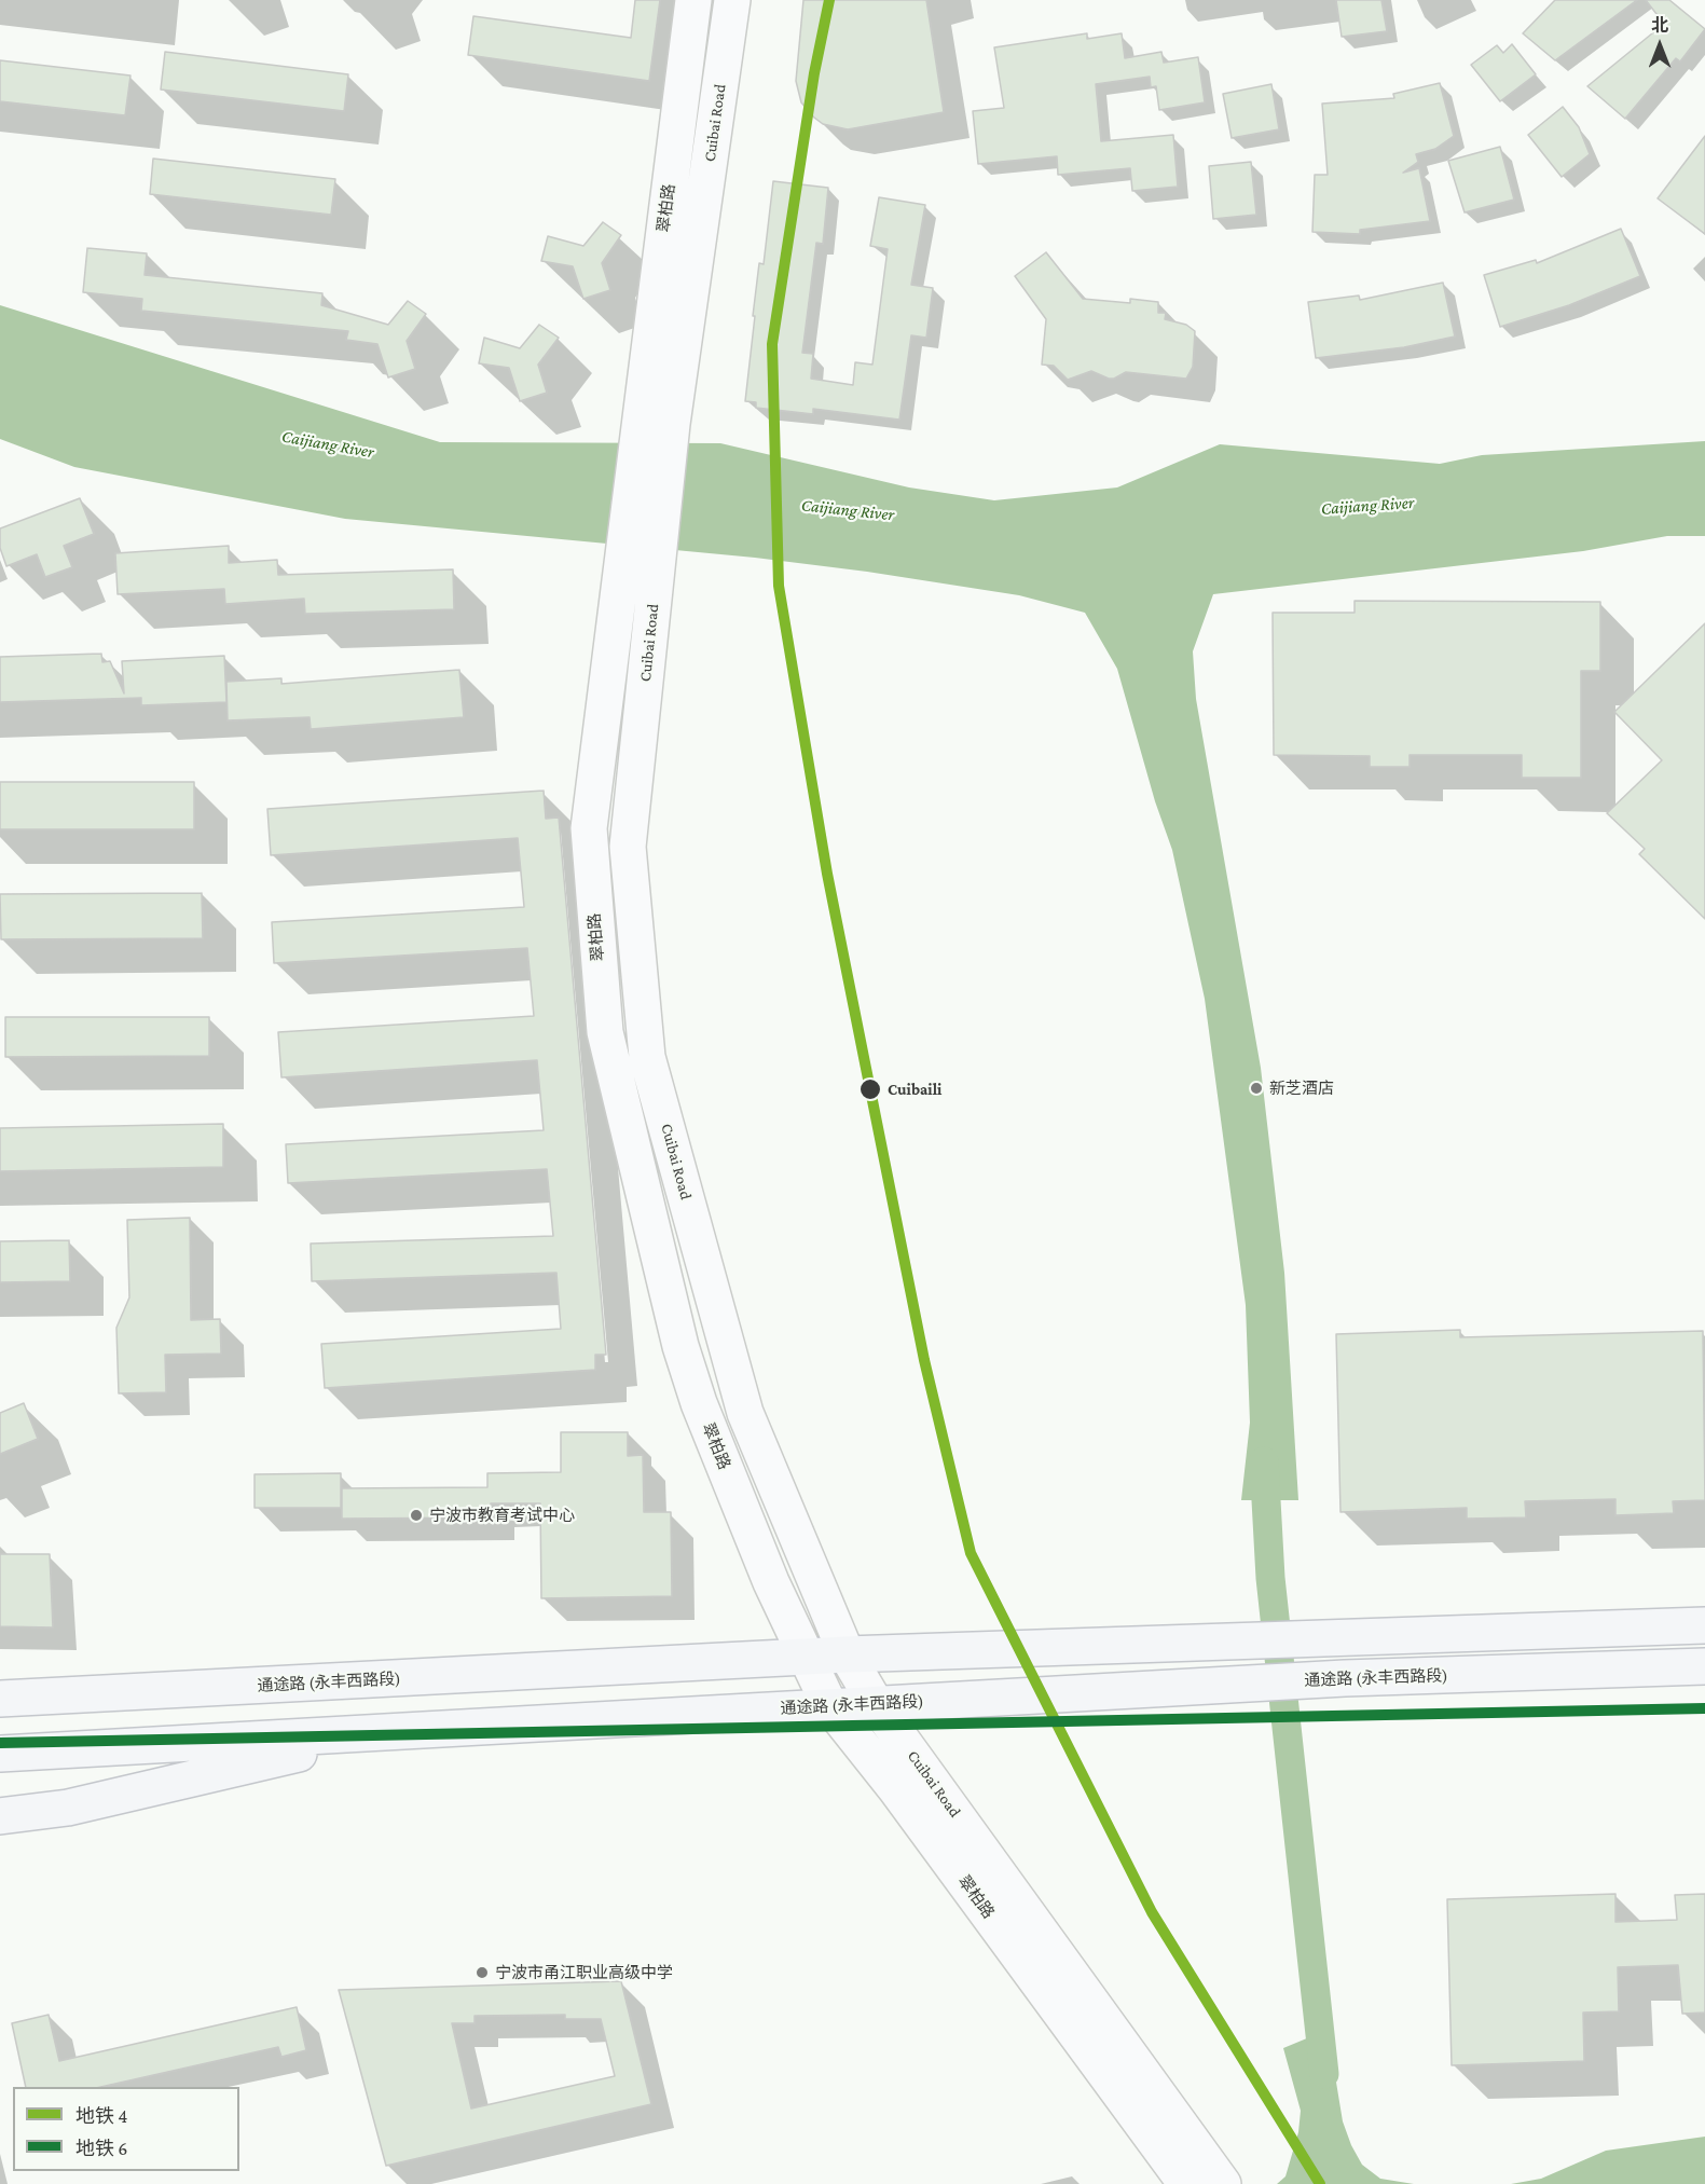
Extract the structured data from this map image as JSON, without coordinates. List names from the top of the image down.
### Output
{
  "streets": {
    "main road": ["Cuibai Road", "翠柏路", "通途路 (永丰西路段)"]
  },
  "crossings": [
    ["Cuibai Road", "翠柏路"],
    ["Cuibai Road", "通途路 (永丰西路段)"],
    ["翠柏路", "通途路 (永丰西路段)"]
  ],
  "water": ["Caijiang River"],
  "places": [
    "新芝酒店",
    "Cuibaili",
    "宁波市教育考试中心",
    "宁波市甬江职业高级中学"
  ],
  "lines": ["metro line 4", "metro line 6"],
  "legend": ["地铁 4", "地铁 6"],
  "north": "top"
}
